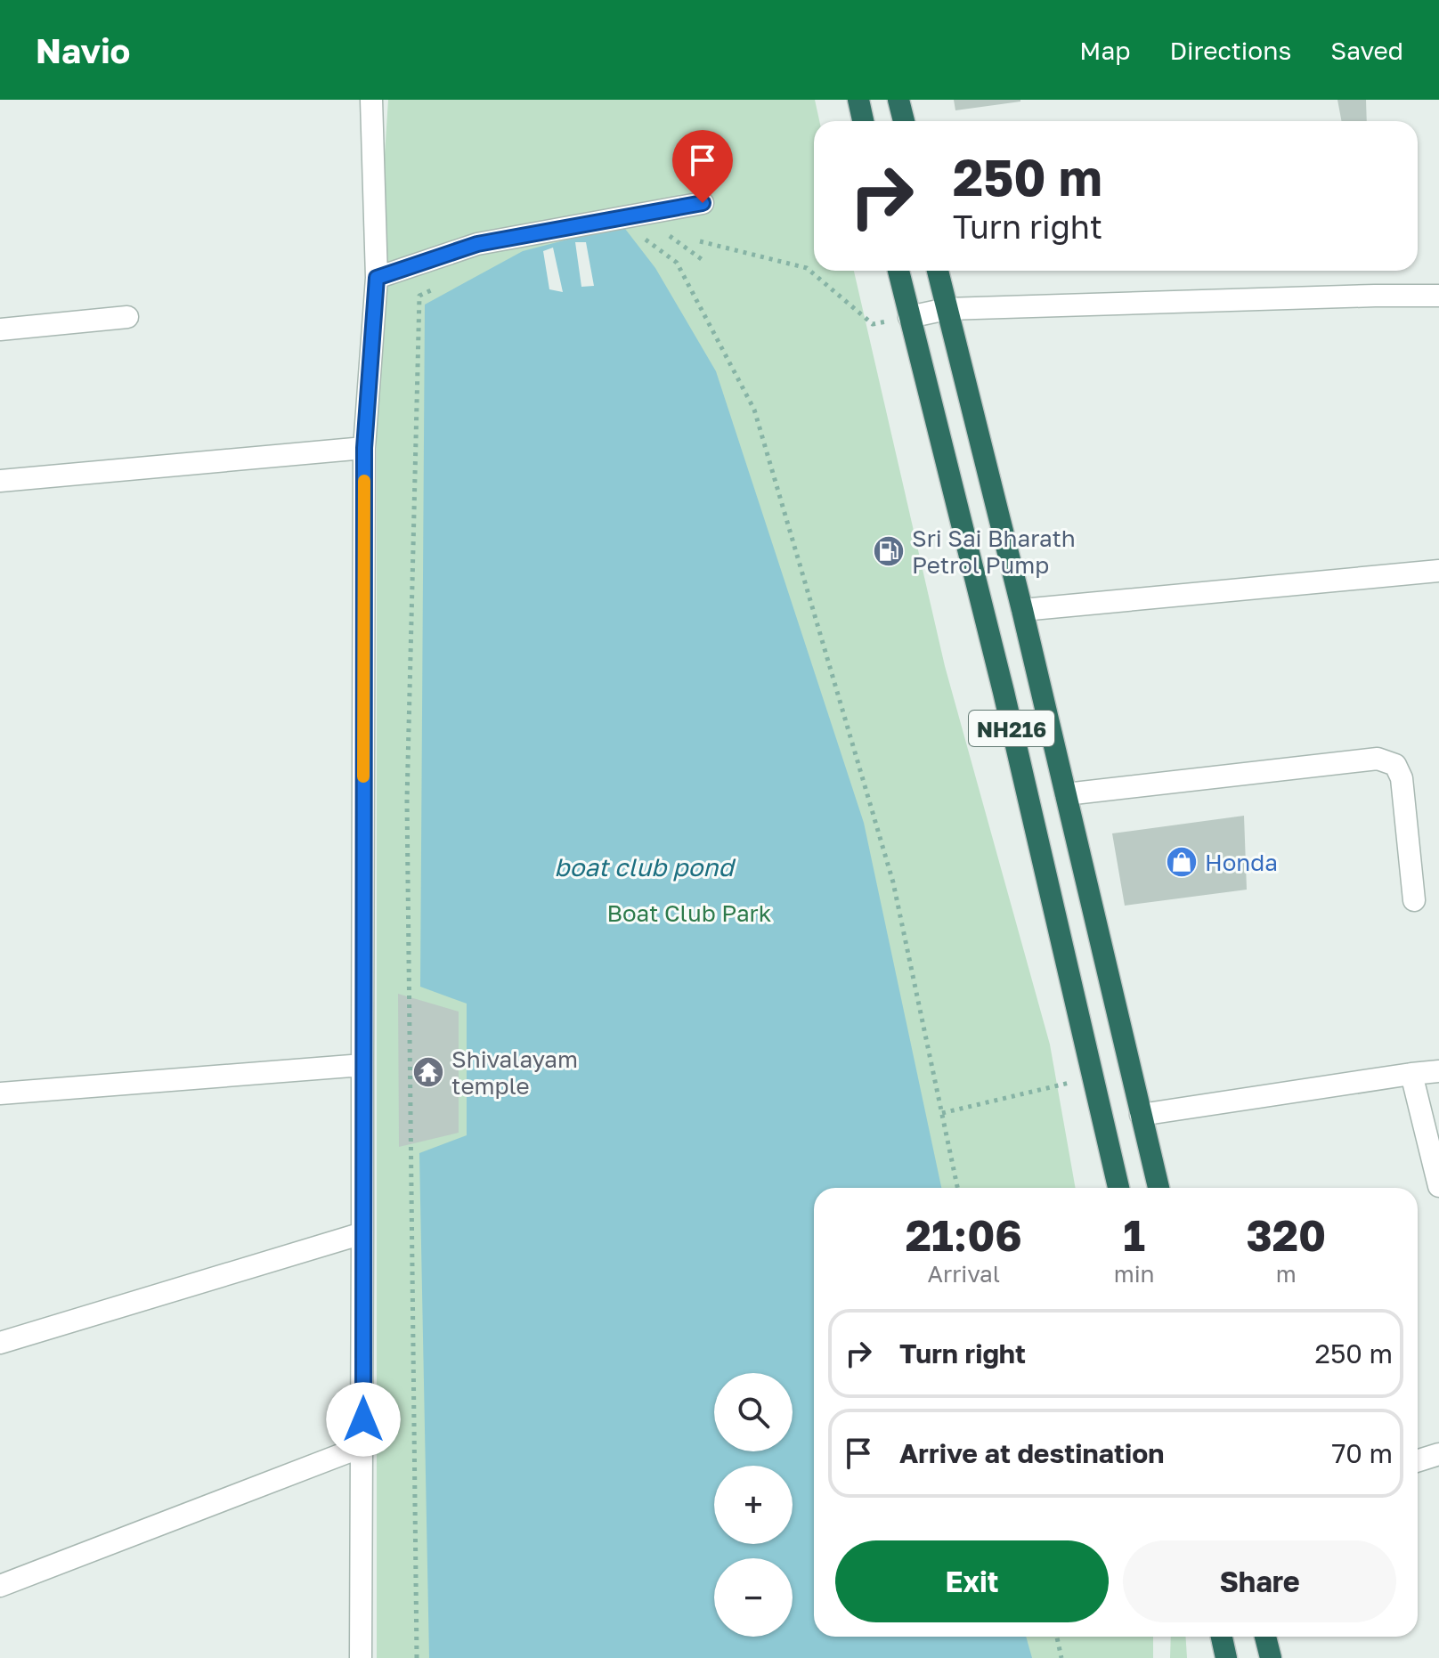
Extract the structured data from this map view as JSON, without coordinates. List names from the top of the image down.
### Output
{
  "streets": {
    "highway": ["NH216"]
  },
  "water": ["boat club pond"],
  "parks": ["Boat Club Park"],
  "places": {
    "fuel station": ["Sri Sai Bharath Petrol Pump"],
    "shop": ["Honda"],
    "temple": ["Shivalayam temple"]
  },
  "page": {
    "header": "Navio",
    "nav": ["Map", "Directions", "Saved"],
    "turn": ["250 m", "Turn right"],
    "eta": [
      "21:06",
      "Arrival",
      "1",
      "min",
      "320",
      "m"
    ],
    "list": [
      {
        "name": "Turn right",
        "value": "250 m"
      },
      {
        "name": "Arrive at destination",
        "value": "70 m"
      }
    ],
    "map_buttons": ["+", "−"],
    "buttons": ["Exit", "Share"]
  }
}
